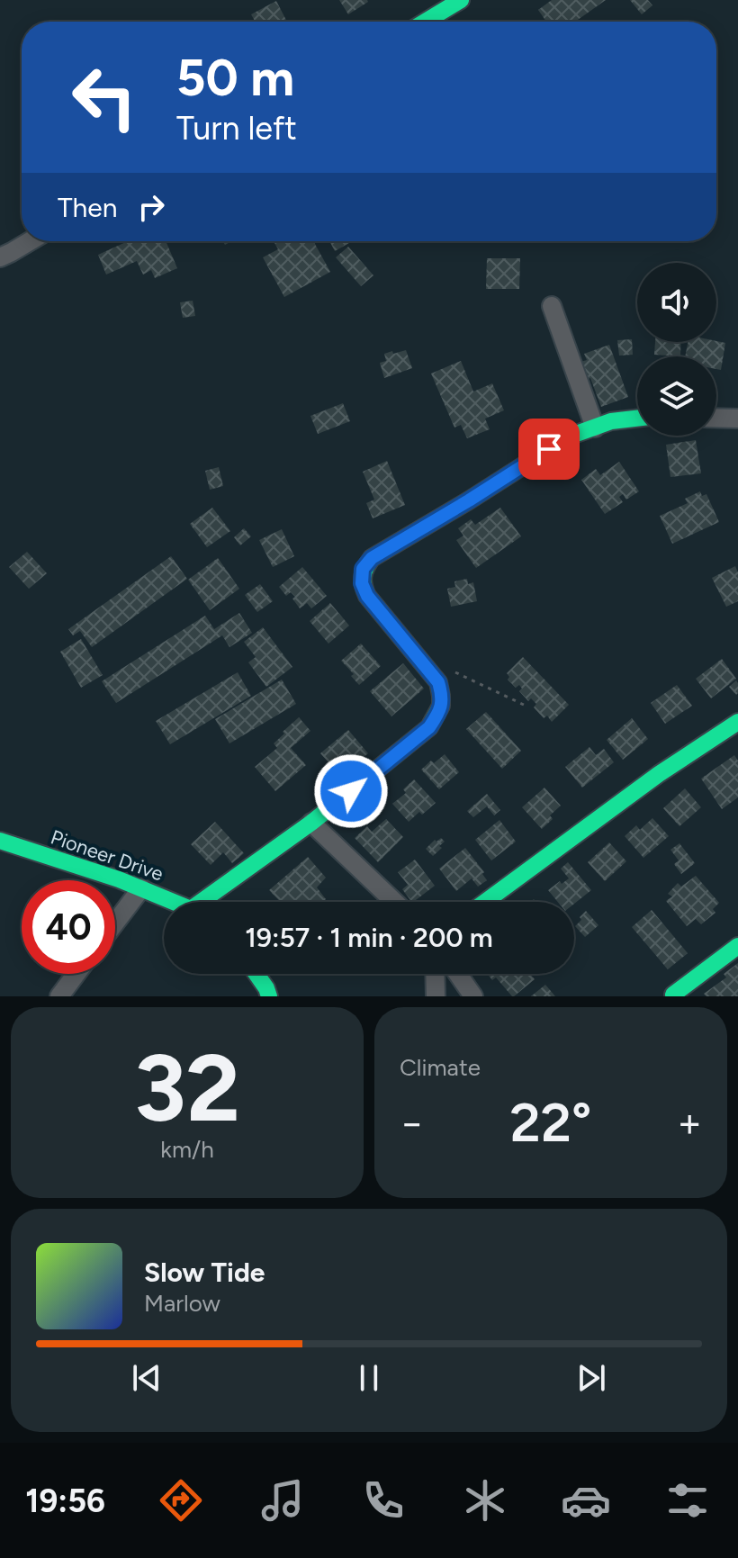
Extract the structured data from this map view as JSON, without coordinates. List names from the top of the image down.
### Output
{
  "streets": {
    "street": ["Pioneer Drive"]
  },
  "page": {
    "turn": ["50 m", "Turn left"],
    "then": "Then",
    "limit": "40",
    "trip": "19:57 · 1 min · 200 m",
    "tile": [
      ["32", "km/h"],
      "Climate"
    ],
    "heat": ["−", "22°", "+"],
    "song": ["Slow Tide", "Marlow"],
    "tabs": "19:56"
  }
}
